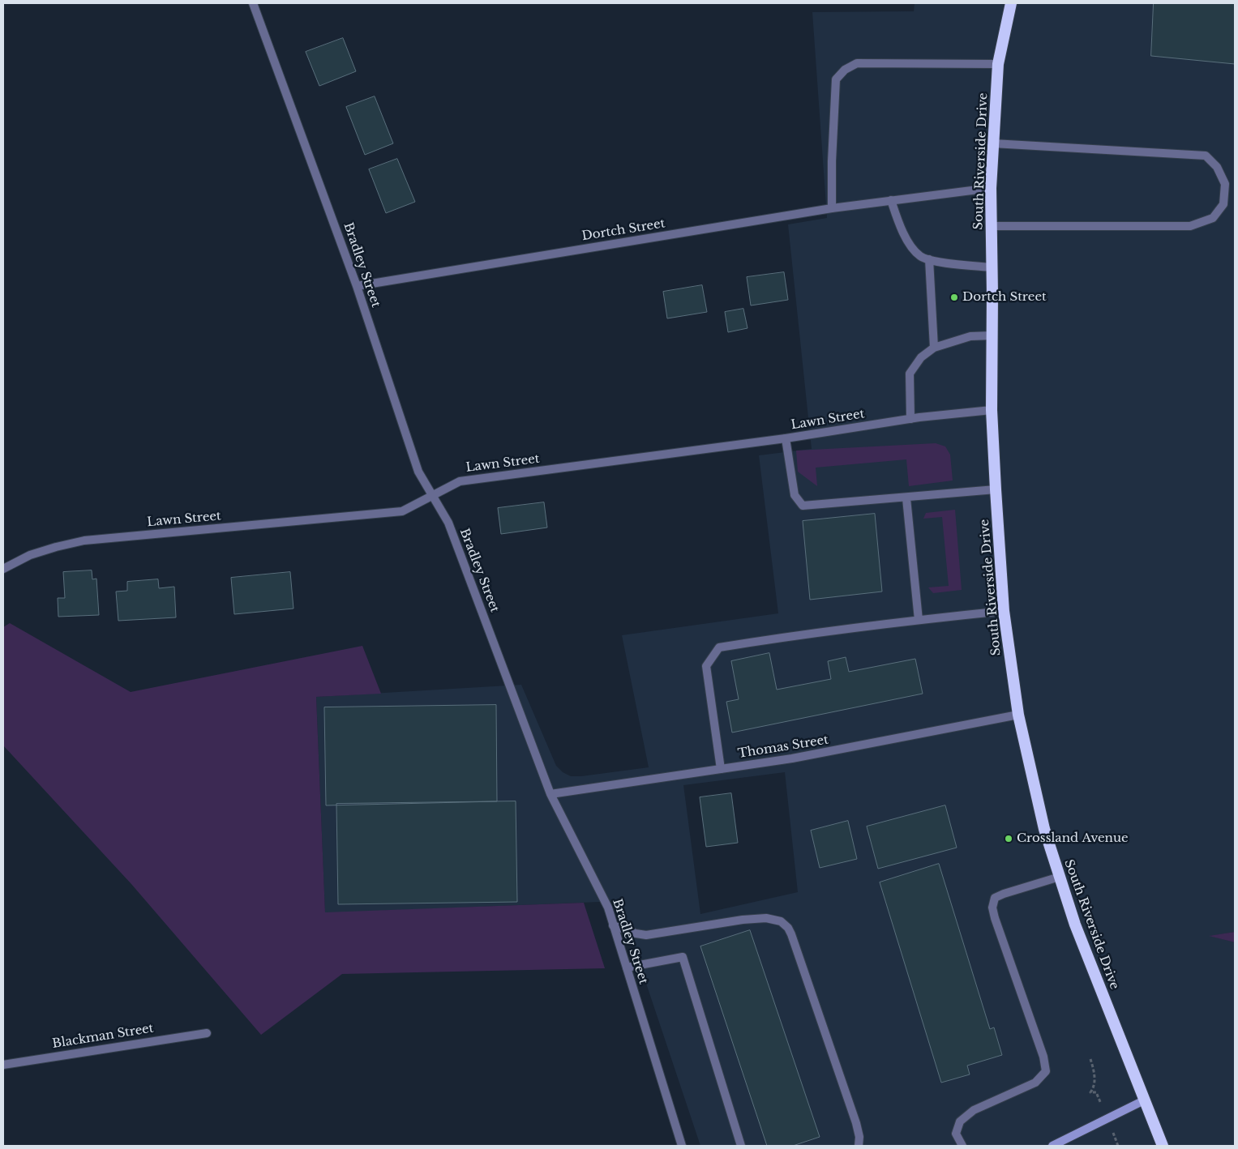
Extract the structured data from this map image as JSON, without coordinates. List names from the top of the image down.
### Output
{
  "streets": {
    "highway": ["South Riverside Drive"],
    "street": [
      "Dortch Street",
      "Bradley Street",
      "Lawn Street",
      "Thomas Street",
      "Blackman Street"
    ]
  },
  "crossings": [
    ["South Riverside Drive", "Dortch Street"],
    ["South Riverside Drive", "Lawn Street"],
    ["South Riverside Drive", "Thomas Street"],
    ["Dortch Street", "Bradley Street"],
    ["Bradley Street", "Lawn Street"],
    ["Bradley Street", "Thomas Street"]
  ],
  "places": ["Dortch Street", "Crossland Avenue"]
}
